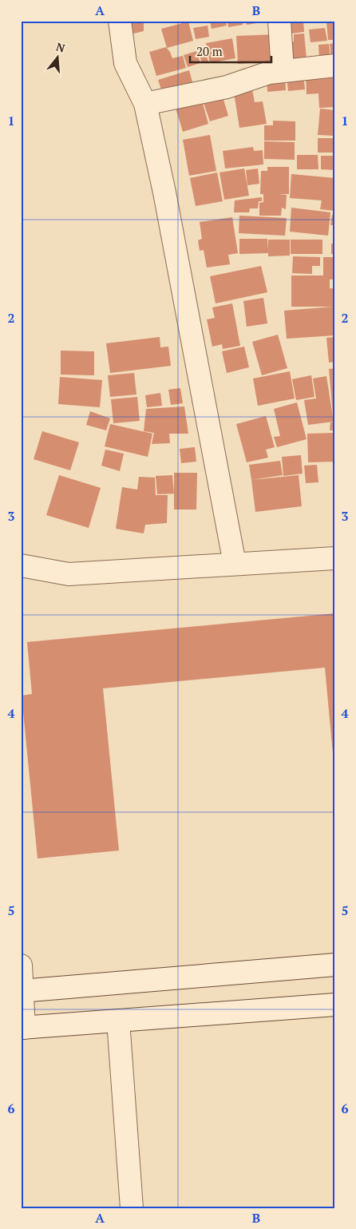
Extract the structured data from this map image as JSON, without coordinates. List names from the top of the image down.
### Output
{
  "scale_bar": "20 m",
  "north": "top",
  "grid": {
    "columns": ["A", "B"],
    "rows": [
      "1",
      "2",
      "3",
      "4",
      "5",
      "6"
    ]
  }
}
